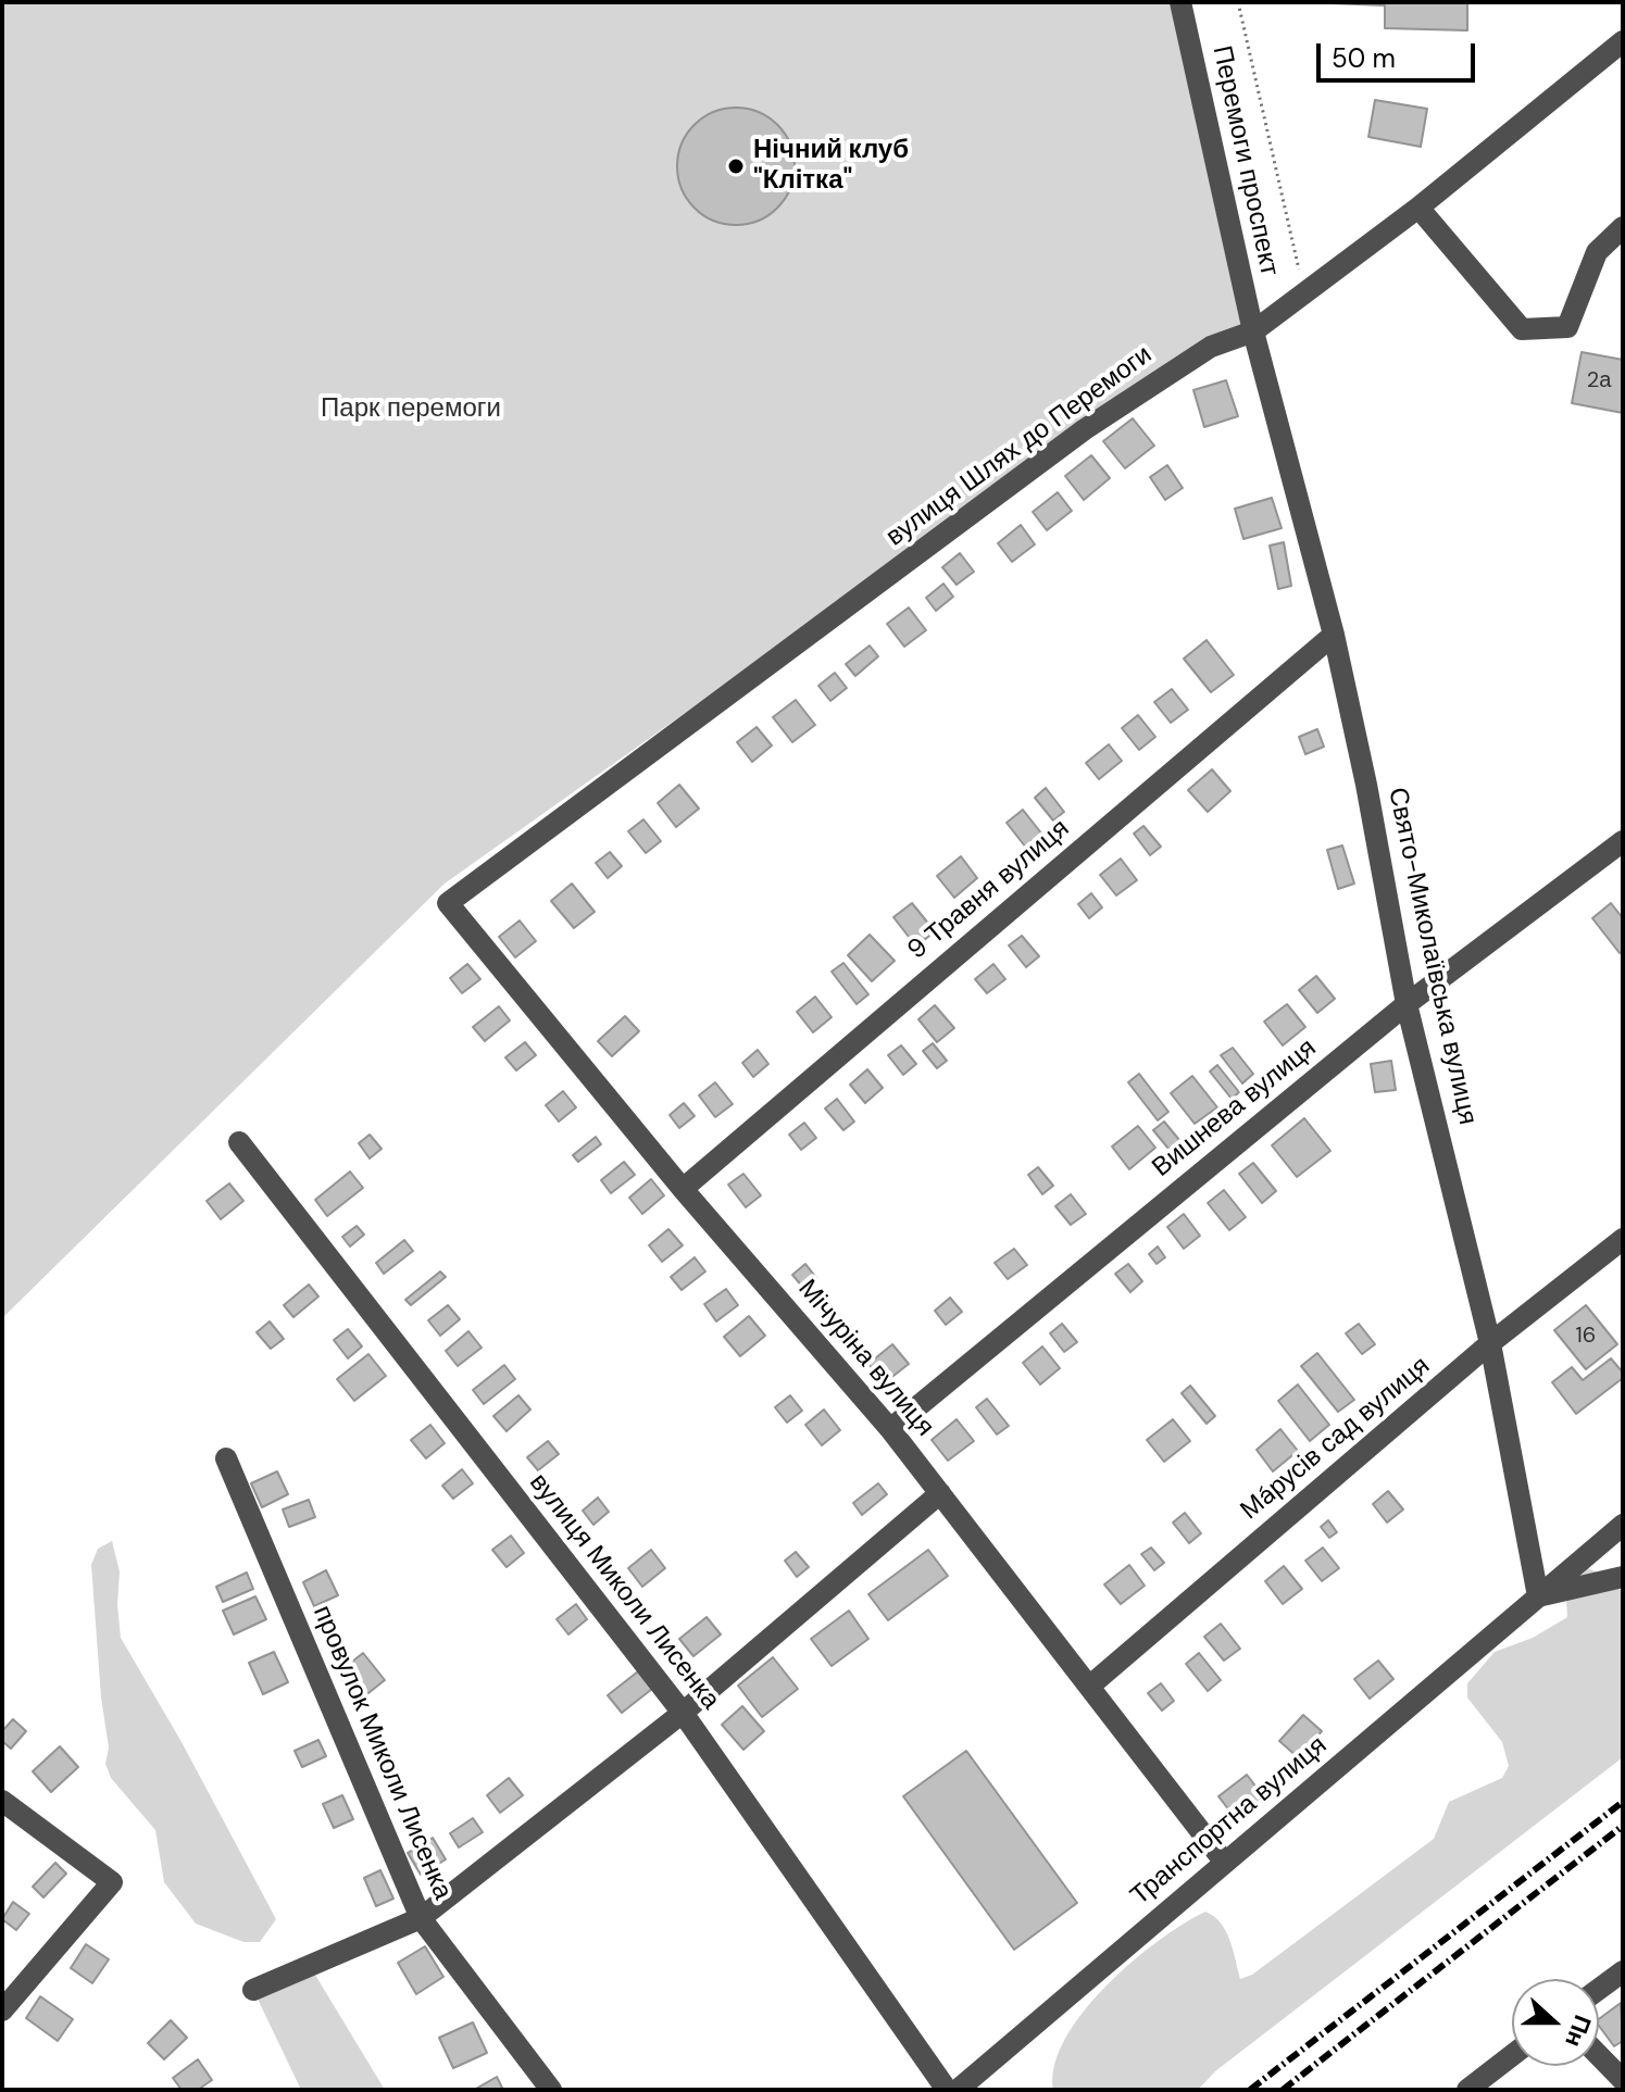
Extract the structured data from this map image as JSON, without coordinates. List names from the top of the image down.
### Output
{
  "streets": {
    "street": [
      "Перемоги проспект",
      "вулиця Шлях до Перемоги",
      "9 Травня вулиця",
      "Свято-Миколаївська вулиця",
      "Вишнева вулиця",
      "Мічуріна вулиця",
      "Мáрусів сад вулиця",
      "вулиця Миколи Лисенка",
      "провулок Миколи Лисенка",
      "Транспортна вулиця"
    ]
  },
  "crossings": [
    ["Перемоги проспект", "вулиця Шлях до Перемоги"],
    ["Перемоги проспект", "Свято-Миколаївська вулиця"],
    ["вулиця Шлях до Перемоги", "Свято-Миколаївська вулиця"],
    ["вулиця Шлях до Перемоги", "Мічуріна вулиця"],
    ["9 Травня вулиця", "Свято-Миколаївська вулиця"],
    ["9 Травня вулиця", "Мічуріна вулиця"],
    ["Свято-Миколаївська вулиця", "Вишнева вулиця"],
    ["Свято-Миколаївська вулиця", "Мáрусів сад вулиця"],
    ["Свято-Миколаївська вулиця", "Транспортна вулиця"],
    ["Вишнева вулиця", "Мічуріна вулиця"],
    ["Мічуріна вулиця", "Мáрусів сад вулиця"],
    ["Мічуріна вулиця", "Транспортна вулиця"]
  ],
  "parks": ["Парк перемоги"],
  "places": ["Нічний клуб \"Клітка\""],
  "house_numbers": ["2а", "16"],
  "scale_bar": "50 m",
  "north": "right"
}
